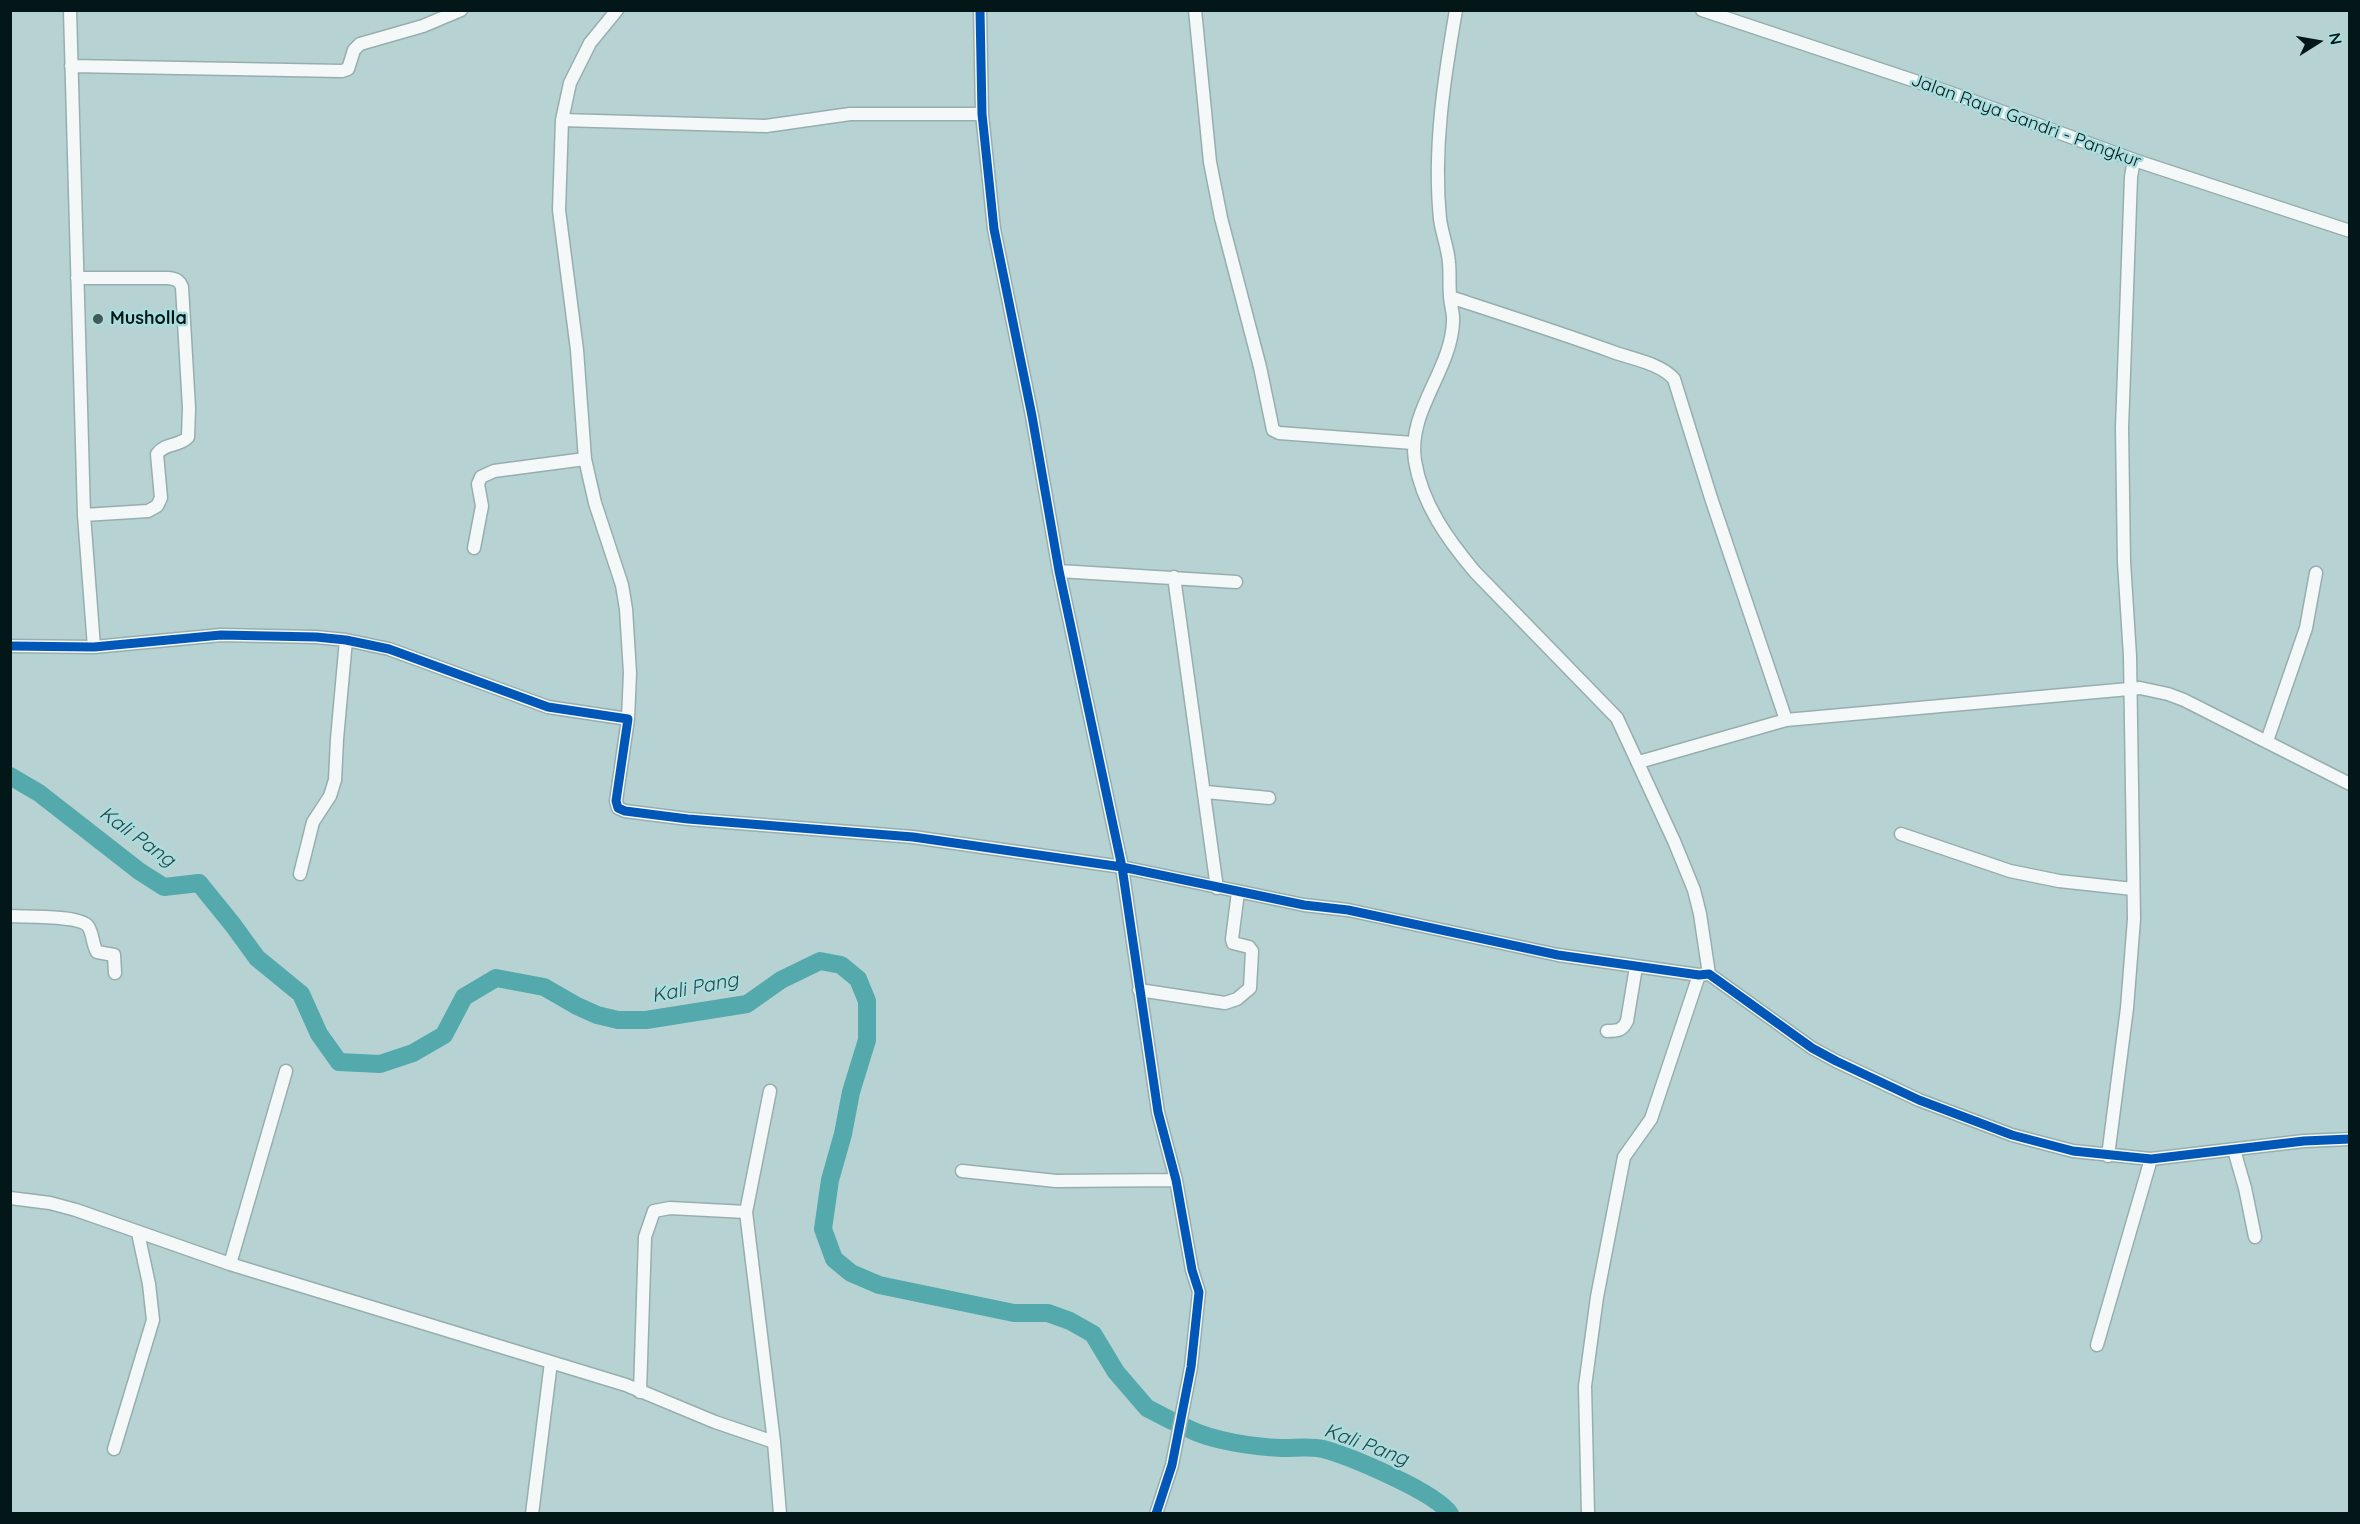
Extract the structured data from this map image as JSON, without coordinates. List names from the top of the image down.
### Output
{
  "streets": {
    "street": ["Jalan Raya Gandri - Pangkur"]
  },
  "water": ["Kali Pang"],
  "places": ["Musholla"],
  "north": "right"
}
